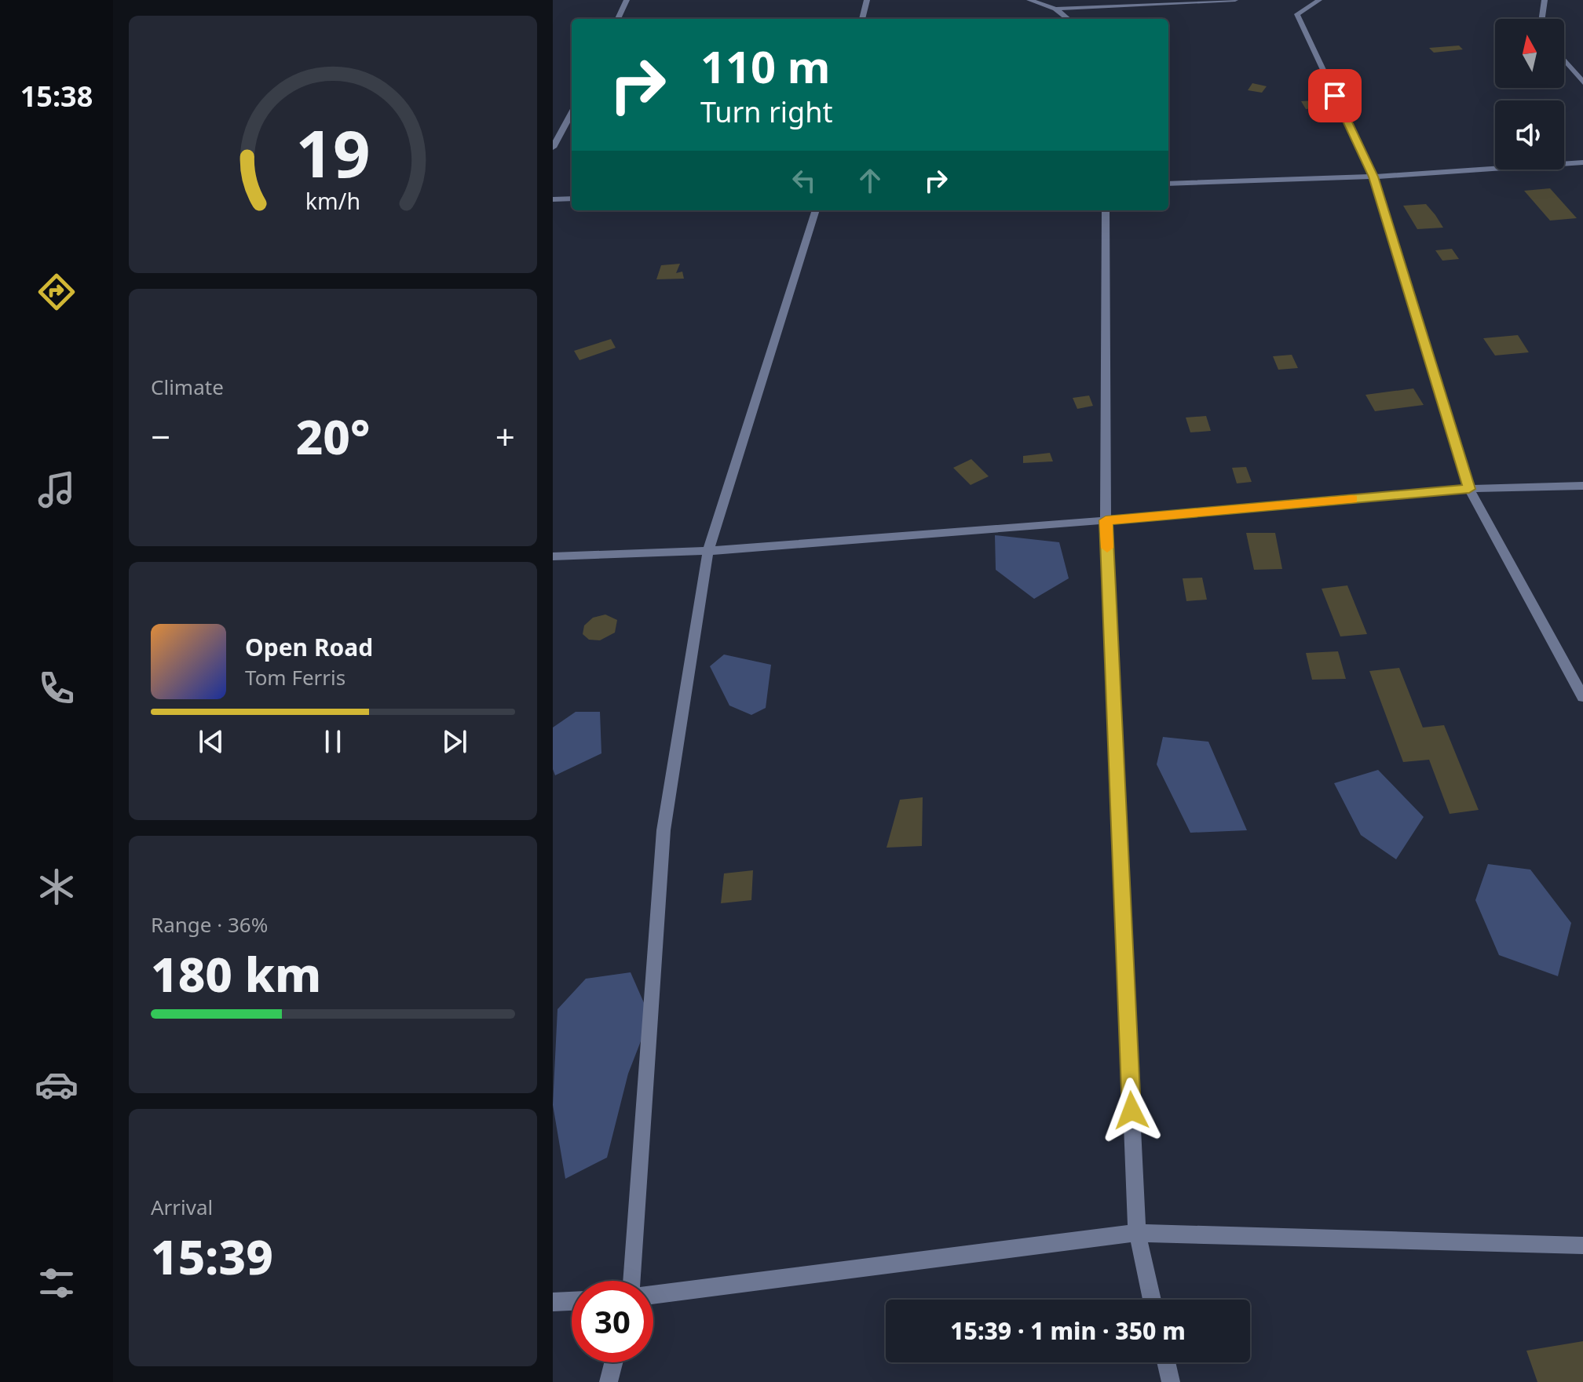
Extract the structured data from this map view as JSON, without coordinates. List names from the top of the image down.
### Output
{
  "north": "top",
  "page": {
    "tabs": "15:38",
    "turn": ["110 m", "Turn right"],
    "tile": [
      "Climate",
      ["Range · 36%", "180 km"],
      ["Arrival", "15:39"]
    ],
    "heat": ["−", "20°", "+"],
    "song": ["Open Road", "Tom Ferris"],
    "limit": "30",
    "trip": "15:39 · 1 min · 350 m",
    "gauge": ["19", "km/h"]
  }
}
